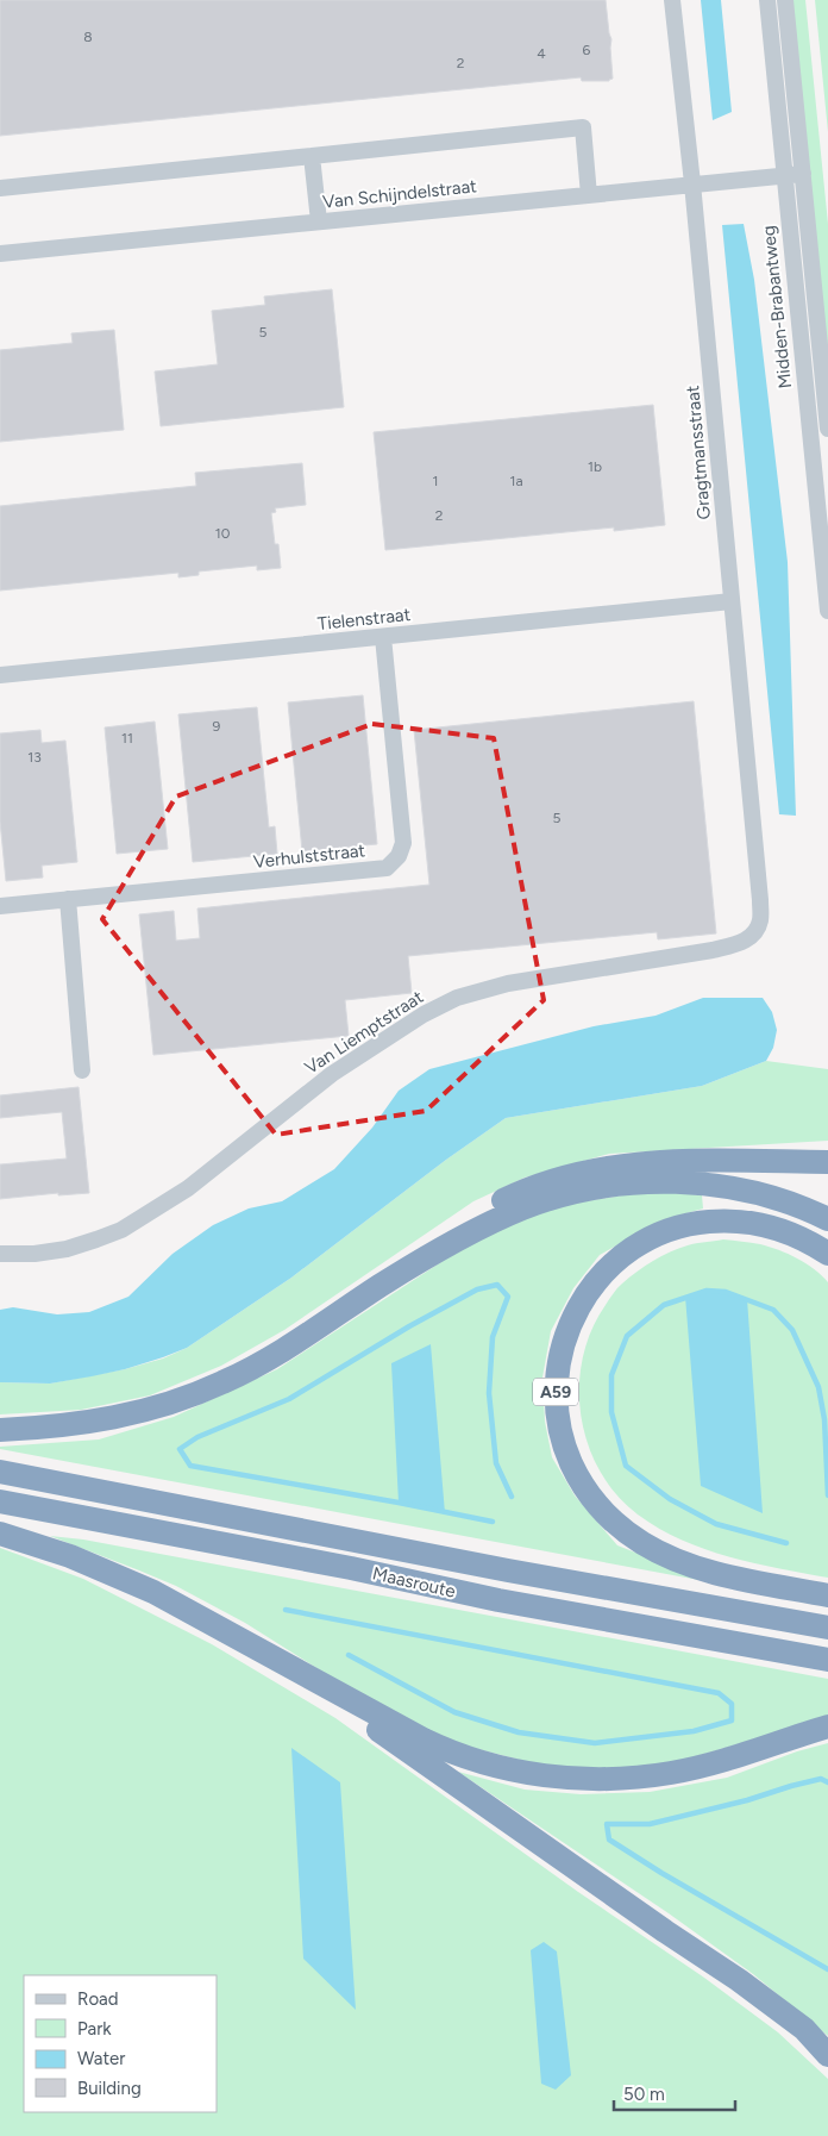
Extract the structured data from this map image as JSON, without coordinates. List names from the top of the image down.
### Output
{
  "streets": {
    "highway": ["A59", "Maasroute"],
    "street": [
      "Van Schijndelstraat",
      "Midden-Brabantweg",
      "Gragtmansstraat",
      "Tielenstraat",
      "Verhulststraat",
      "Van Liemptstraat"
    ]
  },
  "crossings": [
    ["Van Schijndelstraat", "Midden-Brabantweg"],
    ["Van Schijndelstraat", "Gragtmansstraat"],
    ["Gragtmansstraat", "Tielenstraat"],
    ["Gragtmansstraat", "Van Liemptstraat"],
    ["Tielenstraat", "Verhulststraat"]
  ],
  "house_numbers": [
    "8",
    "6",
    "4",
    "2",
    "5",
    "1b",
    "1",
    "1a",
    "2",
    "10",
    "9",
    "11",
    "13",
    "5"
  ],
  "legend": [
    "Road",
    "Park",
    "Water",
    "Building"
  ],
  "scale_bar": "50 m"
}
